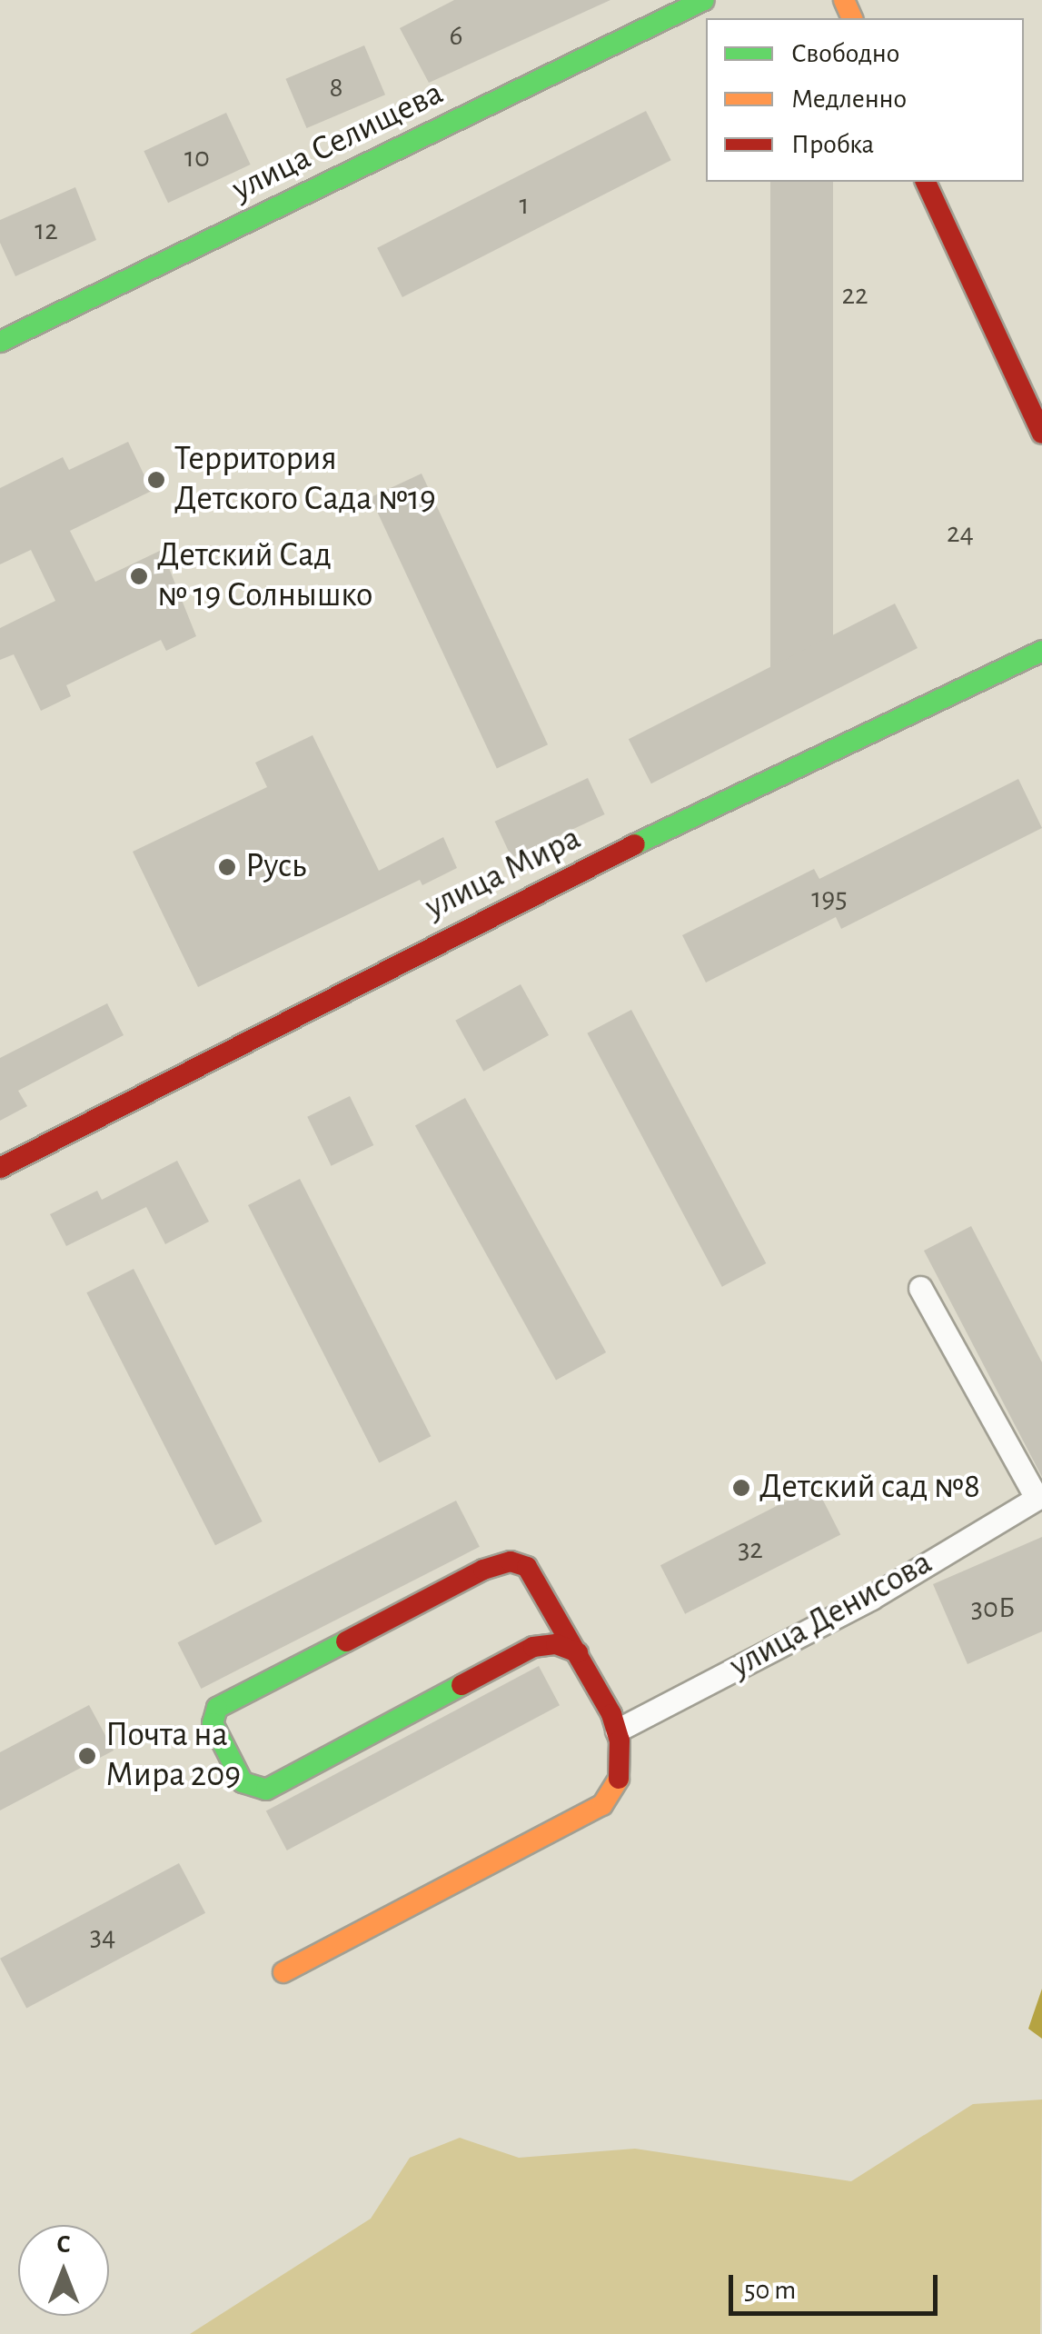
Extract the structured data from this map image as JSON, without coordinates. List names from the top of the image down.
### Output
{
  "streets": {
    "street": ["улица Селищева", "улица Мира", "улица Денисова"]
  },
  "places": [
    "Территория Детского Сада №19",
    "Детский Сад № 19 Солнышко",
    "Русь",
    "Детский сад №8",
    "Почта на Мира 209"
  ],
  "house_numbers": [
    "6",
    "8",
    "10",
    "1",
    "12",
    "22",
    "24",
    "195",
    "32",
    "30Б",
    "34"
  ],
  "legend": ["Свободно", "Медленно", "Пробка"],
  "scale_bar": "50 m",
  "north": "top"
}
